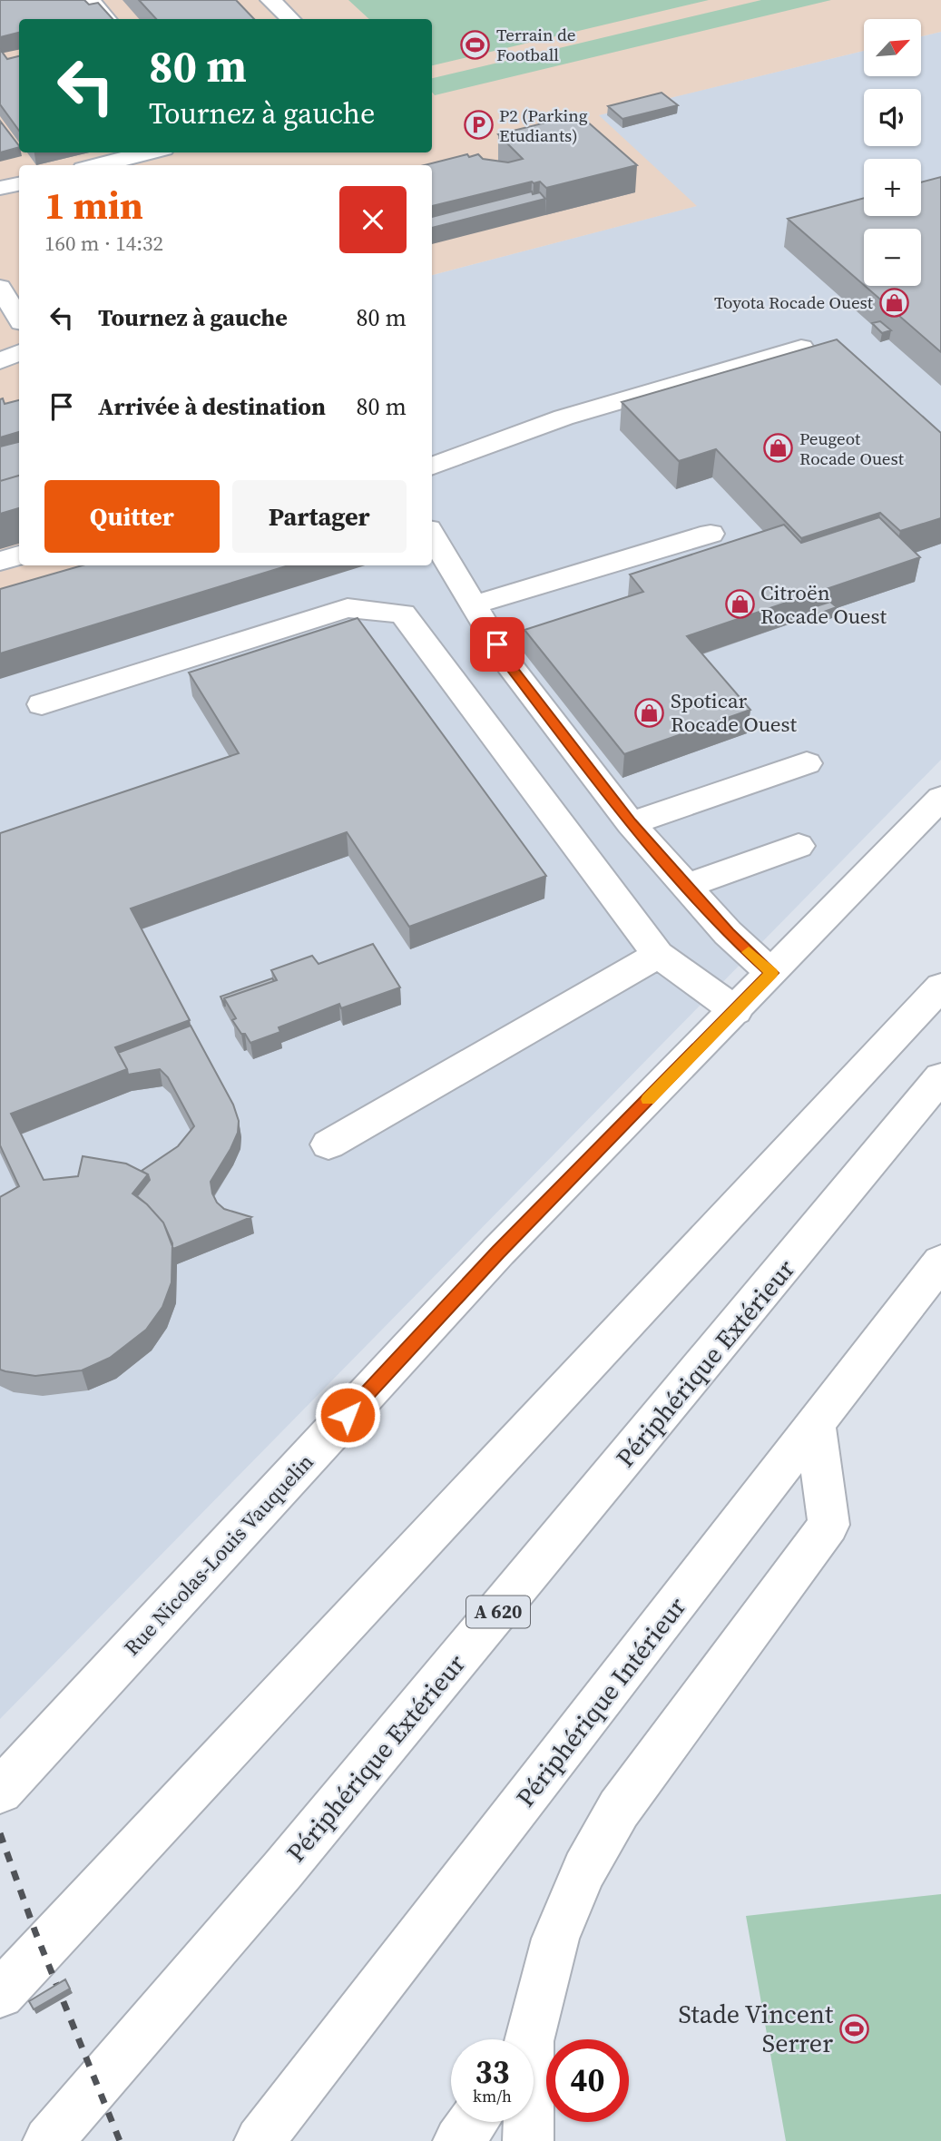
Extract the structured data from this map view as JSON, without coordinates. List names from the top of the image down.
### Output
{
  "streets": {
    "main road": [
      "Périphérique Extérieur",
      "Rue Nicolas-Louis Vauquelin",
      "A 620",
      "Périphérique Intérieur"
    ]
  },
  "places": {
    "sports": ["Terrain de Football", "Stade Vincent Serrer"],
    "parking": ["P2 (Parking Etudiants)"],
    "shop": [
      "Toyota Rocade Ouest",
      "Peugeot Rocade Ouest",
      "Citroën Rocade Ouest",
      "Spoticar Rocade Ouest"
    ]
  },
  "north": "top right",
  "page": {
    "map_buttons": ["+", "−"],
    "turn": ["80 m", "Tournez à gauche"],
    "heading": ["1 min", "160 m · 14:32"],
    "list": [
      {
        "name": "Tournez à gauche",
        "value": "80 m"
      },
      {
        "name": "Arrivée à destination",
        "value": "80 m"
      }
    ],
    "buttons": ["Quitter", "Partager"],
    "speed": "33 km/h",
    "limit": "40"
  }
}
